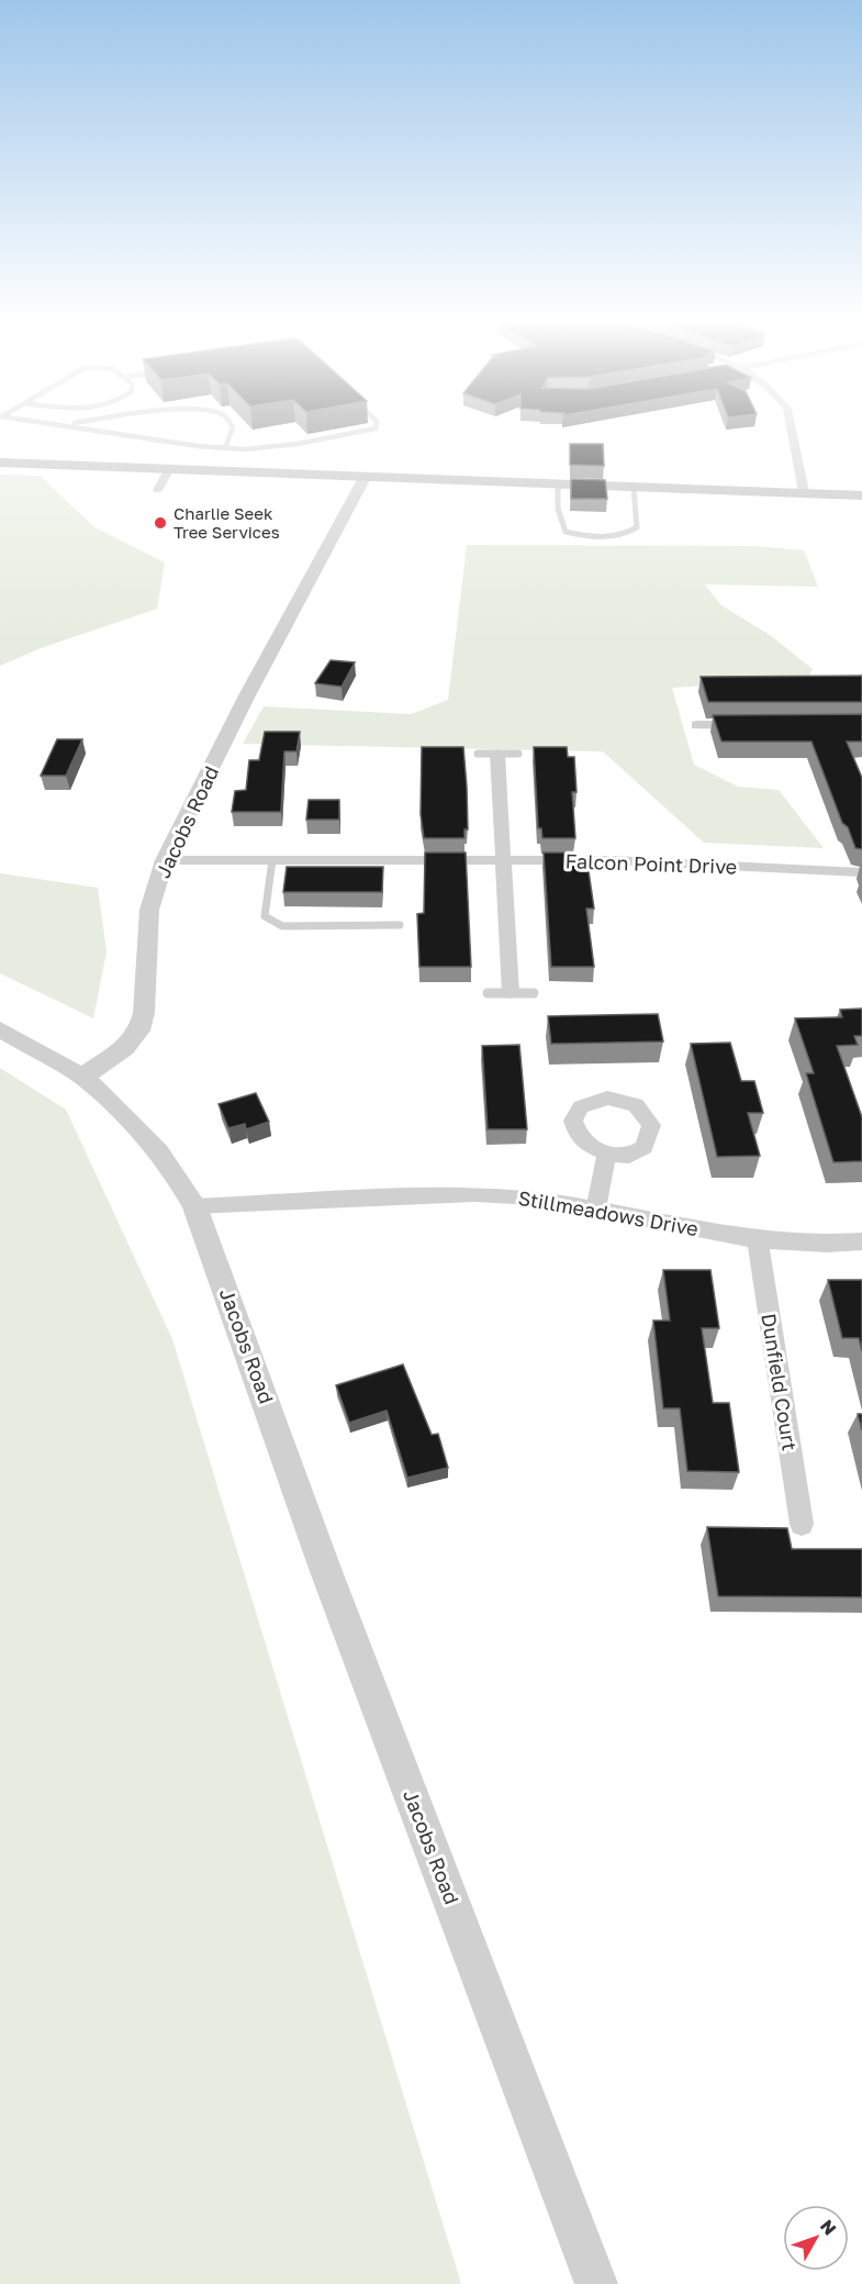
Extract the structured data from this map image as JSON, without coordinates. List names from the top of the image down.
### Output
{
  "streets": {
    "street": [
      "Jacobs Road",
      "Falcon Point Drive",
      "Stillmeadows Drive",
      "Dunfield Court"
    ]
  },
  "crossings": [
    ["Jacobs Road", "Falcon Point Drive"],
    ["Jacobs Road", "Stillmeadows Drive"],
    ["Stillmeadows Drive", "Dunfield Court"]
  ],
  "places": ["Charlie Seek Tree Services"],
  "north": "top right"
}
